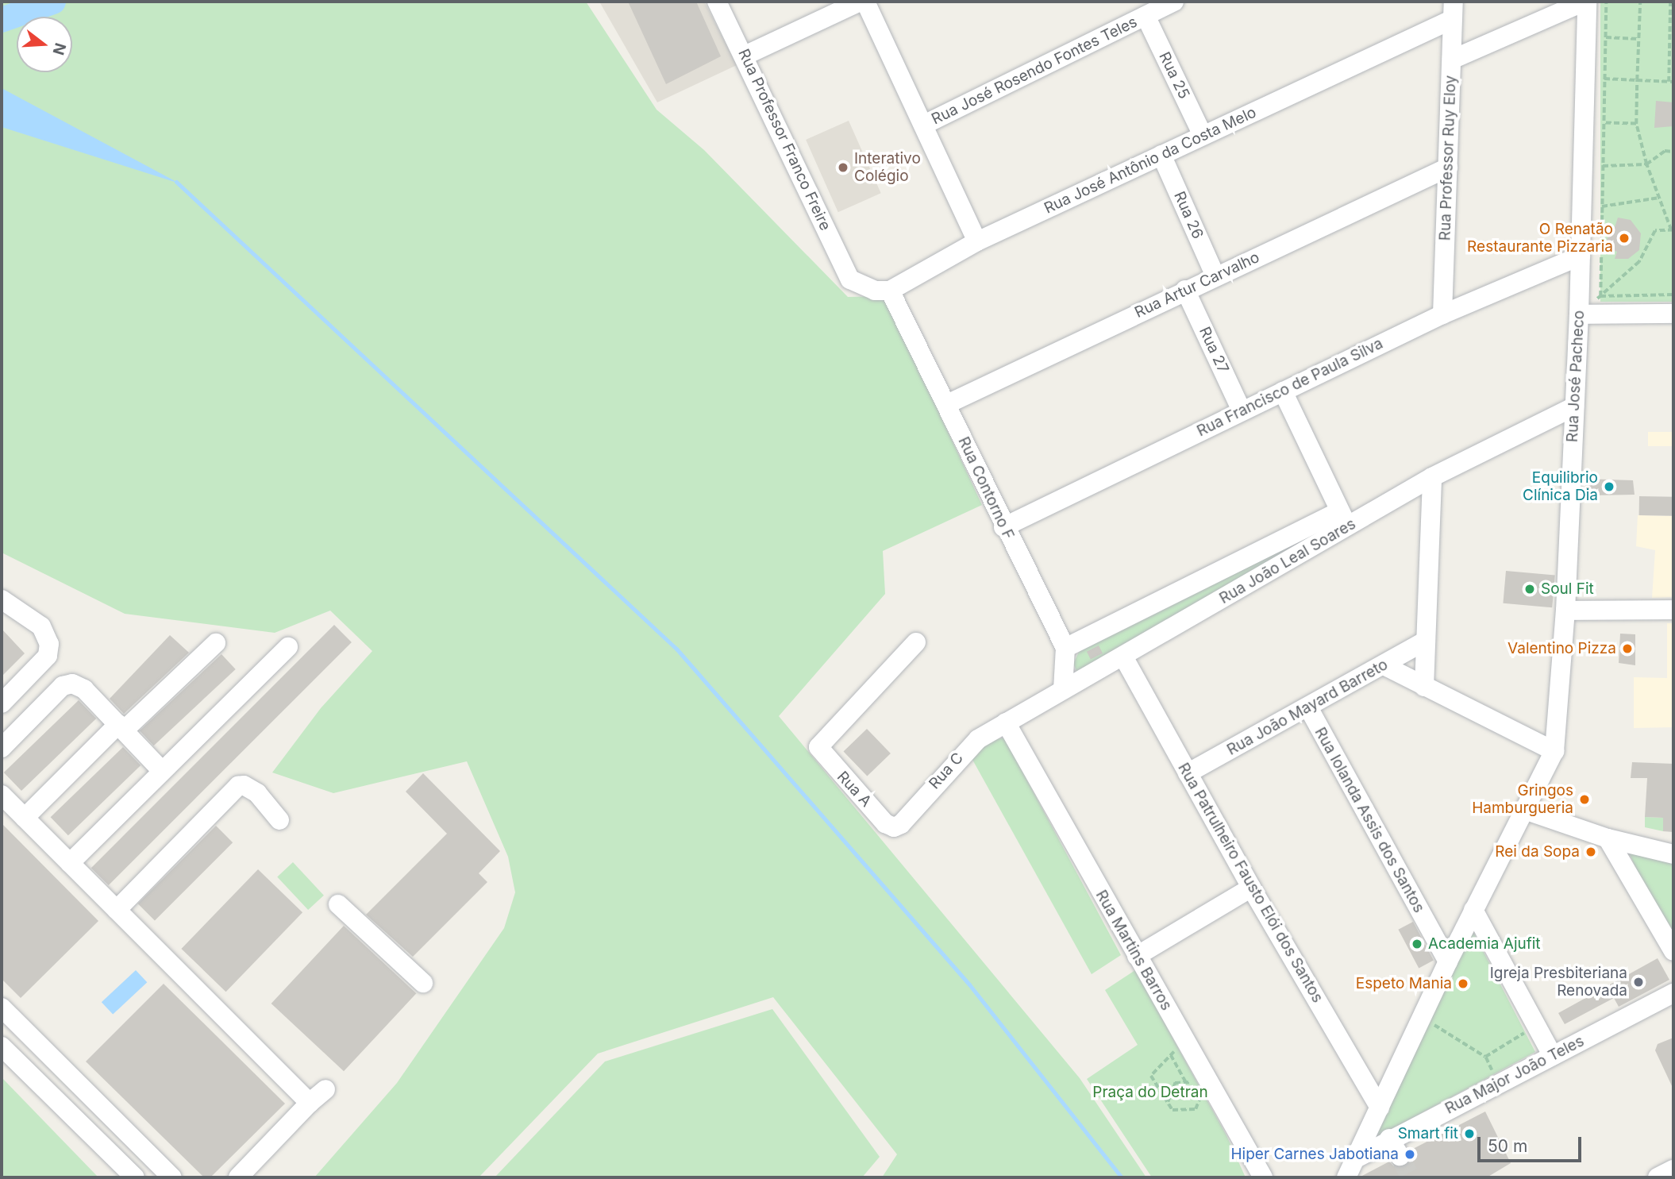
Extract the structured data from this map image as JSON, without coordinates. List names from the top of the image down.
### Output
{
  "streets": {
    "street": [
      "Rua José Rosendo Fontes Teles",
      "Rua 25",
      "Rua Professor Franco Freire",
      "Rua Professor Ruy Eloy",
      "Rua José Antônio da Costa Melo",
      "Rua 26",
      "Rua Artur Carvalho",
      "Rua 27",
      "Rua José Pacheco",
      "Rua Francisco de Paula Silva",
      "Rua Contorno F",
      "Rua João Leal Soares",
      "Rua João Mayard Barreto",
      "Rua C",
      "Rua A",
      "Rua Iolanda Assis dos Santos",
      "Rua Patrulheiro Fausto Elói dos Santos",
      "Rua Martins Barros",
      "Rua Major João Teles"
    ]
  },
  "crossings": [
    ["Rua José Rosendo Fontes Teles", "Rua 25"],
    ["Rua 25", "Rua José Antônio da Costa Melo"],
    ["Rua Professor Franco Freire", "Rua José Antônio da Costa Melo"],
    ["Rua Professor Franco Freire", "Rua Contorno F"],
    ["Rua Professor Ruy Eloy", "Rua José Antônio da Costa Melo"],
    ["Rua Professor Ruy Eloy", "Rua Artur Carvalho"],
    ["Rua Professor Ruy Eloy", "Rua Francisco de Paula Silva"],
    ["Rua José Antônio da Costa Melo", "Rua 26"],
    ["Rua José Antônio da Costa Melo", "Rua Contorno F"],
    ["Rua 26", "Rua Artur Carvalho"],
    ["Rua Artur Carvalho", "Rua 27"],
    ["Rua Artur Carvalho", "Rua Contorno F"],
    ["Rua 27", "Rua Francisco de Paula Silva"],
    ["Rua José Pacheco", "Rua Francisco de Paula Silva"],
    ["Rua José Pacheco", "Rua João Leal Soares"],
    ["Rua Francisco de Paula Silva", "Rua Contorno F"],
    ["Rua Contorno F", "Rua João Leal Soares"],
    ["Rua João Leal Soares", "Rua C"],
    ["Rua João Leal Soares", "Rua Patrulheiro Fausto Elói dos Santos"],
    ["Rua João Leal Soares", "Rua Martins Barros"],
    ["Rua João Mayard Barreto", "Rua Iolanda Assis dos Santos"],
    ["Rua João Mayard Barreto", "Rua Patrulheiro Fausto Elói dos Santos"],
    ["Rua C", "Rua A"],
    ["Rua C", "Rua Martins Barros"]
  ],
  "parks": ["Praça do Detran"],
  "places": [
    "Interativo Colégio",
    "O Renatão Restaurante Pizzaria",
    "Equilibrio Clínica Dia",
    "Soul Fit",
    "Valentino Pizza",
    "Gringos Hamburgueria",
    "Rei da Sopa",
    "Academia Ajufit",
    "Igreja Presbiteriana Renovada",
    "Espeto Mania",
    "Smart fit",
    "Hiper Carnes Jabotiana"
  ],
  "scale_bar": "50 m",
  "north": "right"
}
